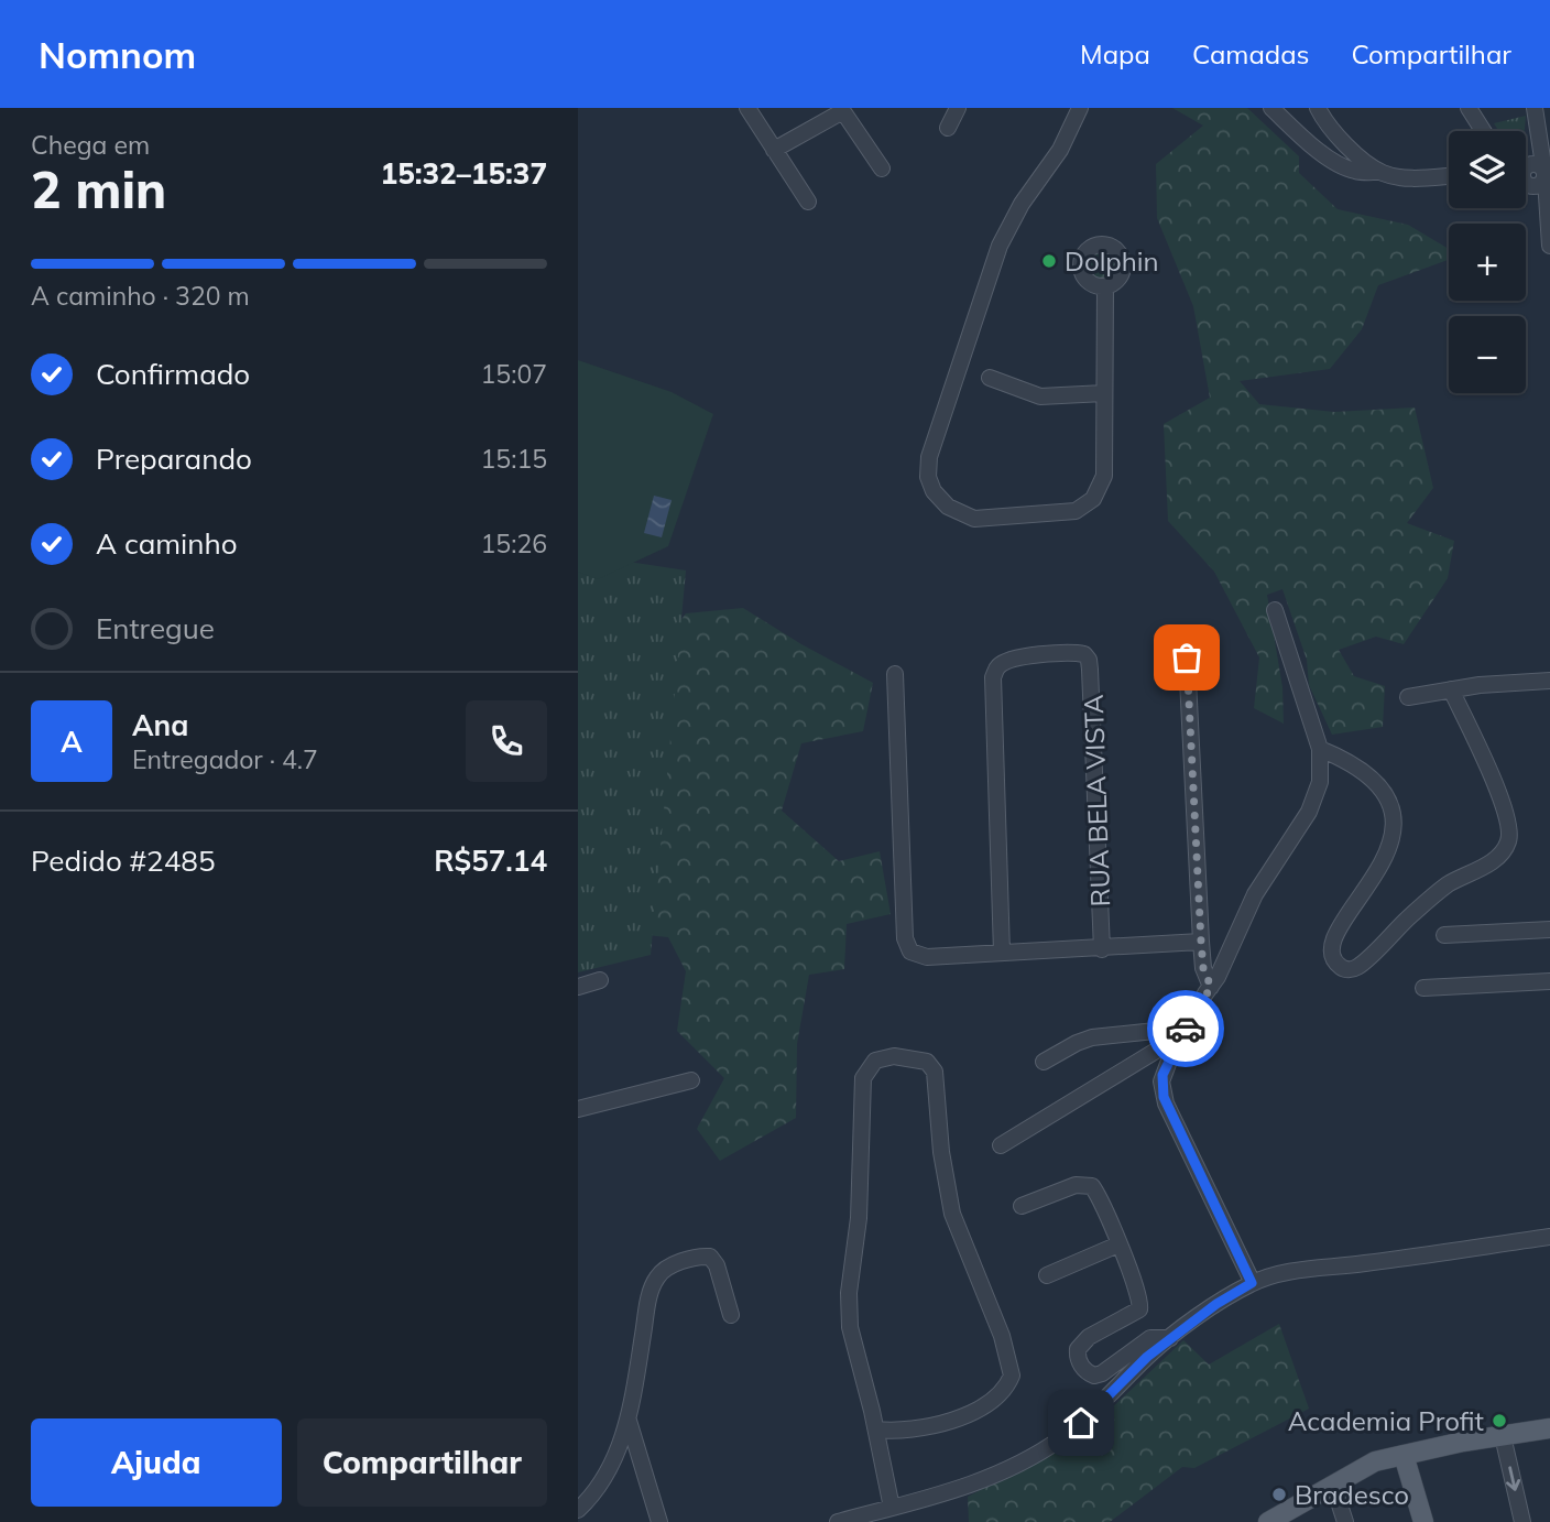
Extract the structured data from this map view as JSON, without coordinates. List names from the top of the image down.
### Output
{
  "streets": {
    "street": ["RUA BELA VISTA"]
  },
  "places": ["Dolphin", "Academia Profit", "Bradesco"],
  "page": {
    "header": "Nomnom",
    "nav": ["Mapa", "Camadas", "Compartilhar"],
    "heading": ["2 min", "Chega em", "15:32–15:37"],
    "panel": [
      "Ana",
      "Entregador · 4.7",
      "Pedido #2485",
      "R$57.14"
    ],
    "map_buttons": ["+", "−"],
    "bar": "A caminho · 320 m",
    "list": [
      ["Confirmado", "15:07"],
      ["Preparando", "15:15"],
      ["A caminho", "15:26"],
      "Entregue"
    ],
    "round": "A",
    "buttons": ["Ajuda", "Compartilhar"]
  }
}
